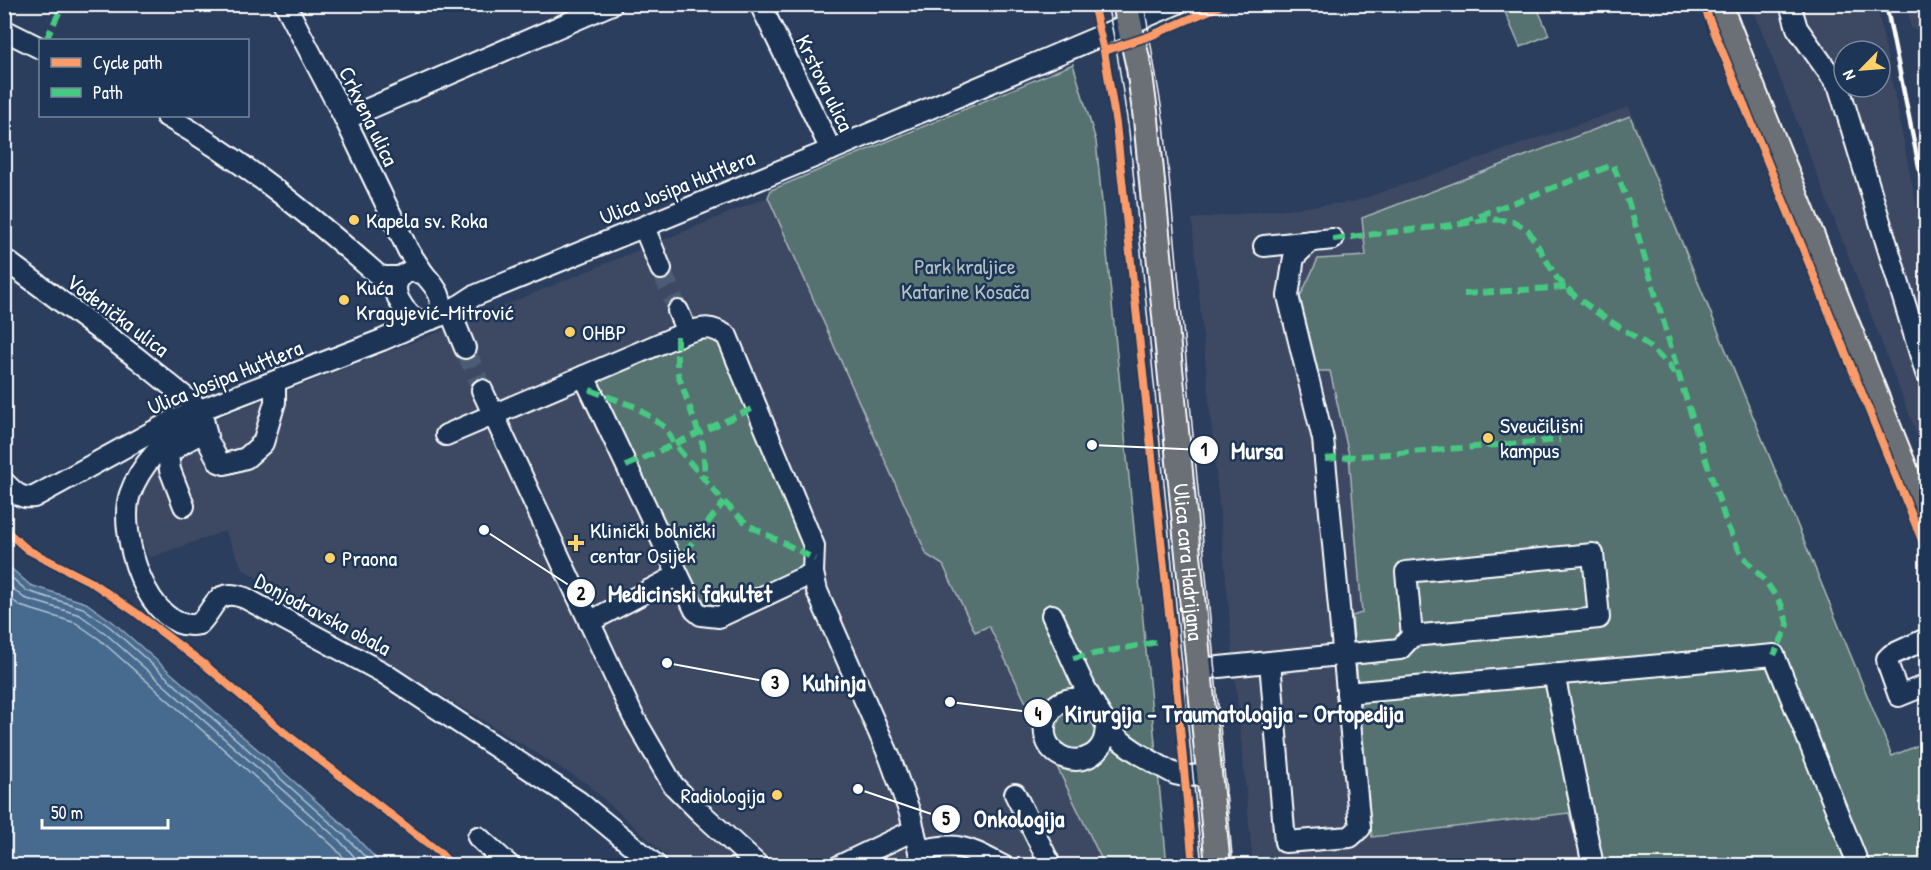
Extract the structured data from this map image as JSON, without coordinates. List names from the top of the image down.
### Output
{
  "streets": {
    "main road": ["Ulica cara Hadrijana"],
    "street": [
      "Krstova ulica",
      "Crkvena ulica",
      "Ulica Josipa Huttlera",
      "Vodenička ulica",
      "Donjodravska obala"
    ]
  },
  "crossings": [
    ["Krstova ulica", "Ulica Josipa Huttlera"],
    ["Crkvena ulica", "Ulica Josipa Huttlera"],
    ["Ulica Josipa Huttlera", "Vodenička ulica"],
    ["Ulica Josipa Huttlera", "Donjodravska obala"],
    ["Vodenička ulica", "Donjodravska obala"]
  ],
  "parks": ["Park kraljice Katarine Kosača"],
  "places": {
    "other": [
      "Kapela sv. Roka",
      "Kuća Kragujević-Mitrović",
      "OHBP",
      "Sveučilišni kampus",
      "Mursa",
      "Medicinski fakultet",
      "Praona",
      "Kuhinja",
      "Kirurgija - Traumatologija - Ortopedija",
      "Onkologija",
      "Radiologija"
    ],
    "health": ["Klinički bolnički centar Osijek"]
  },
  "legend": ["Cycle path", "Path"],
  "scale_bar": "50 m",
  "north": "bottom left"
}
